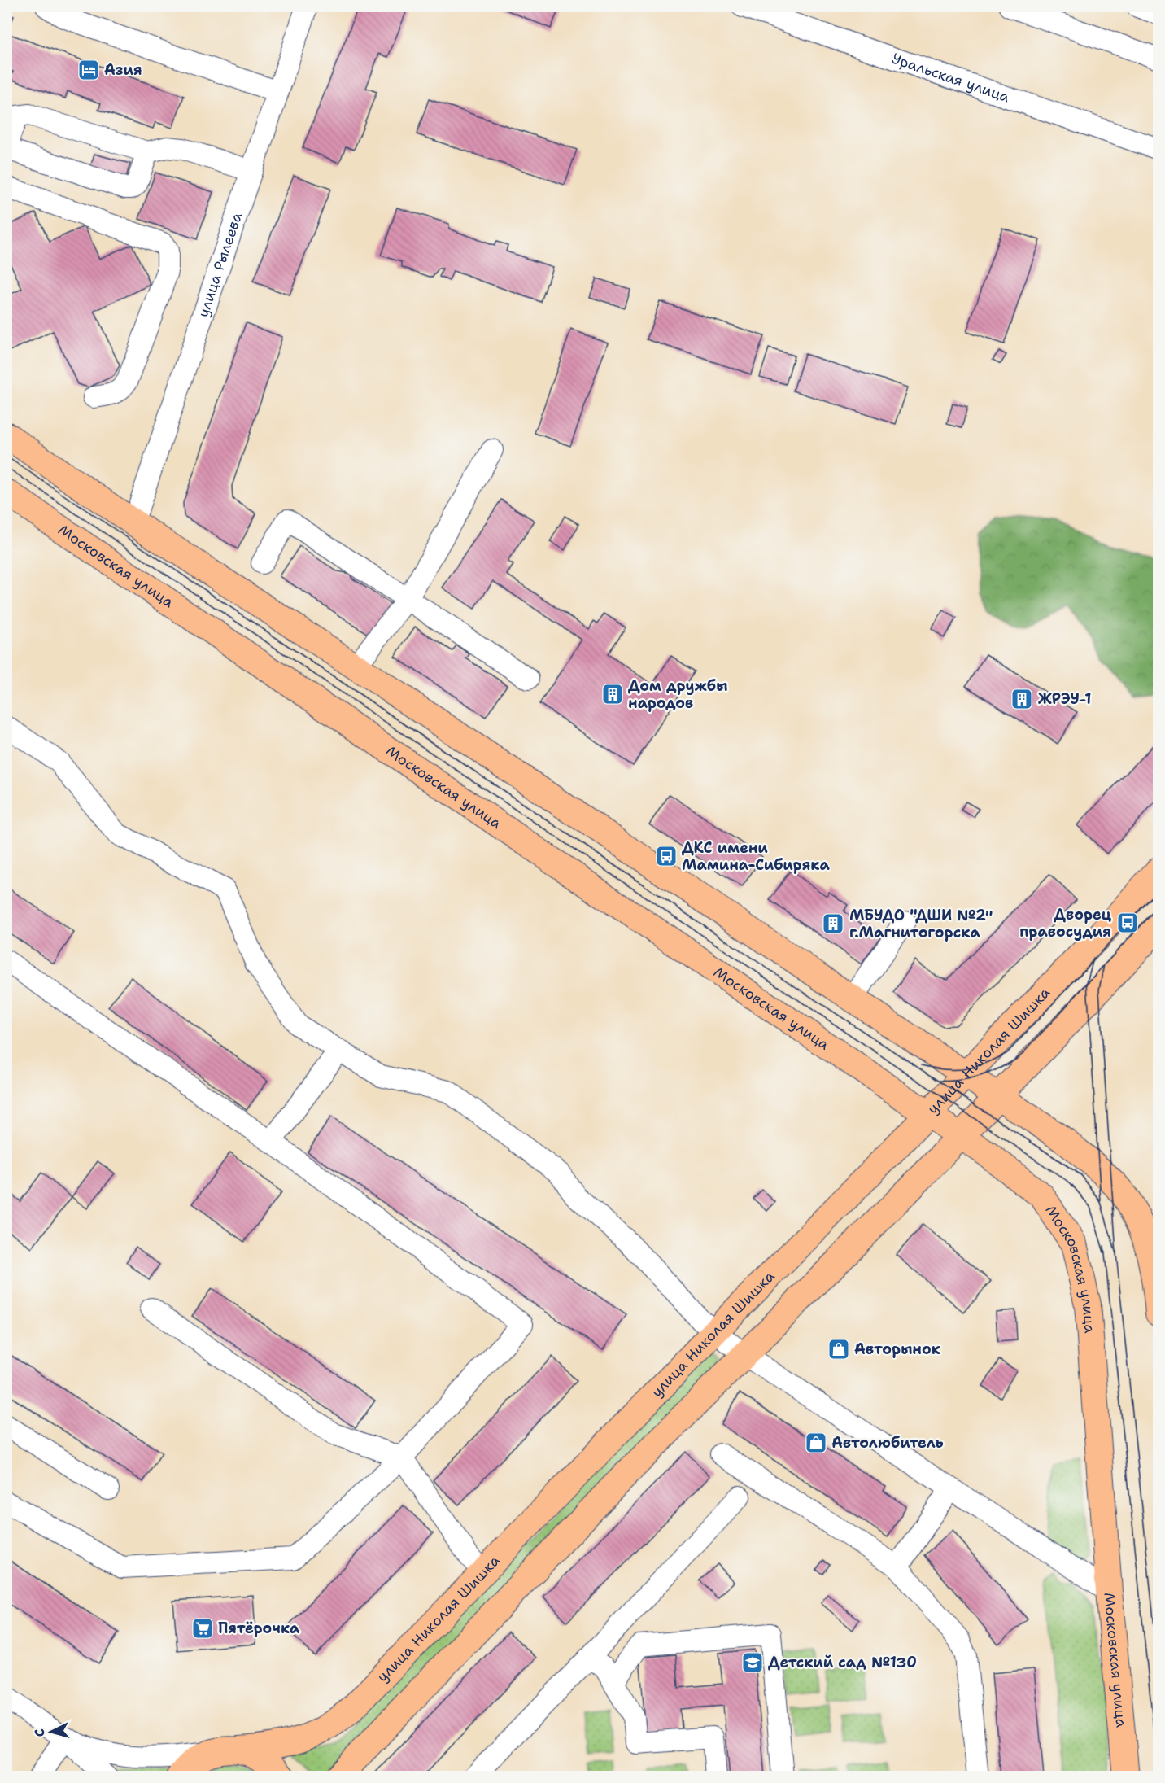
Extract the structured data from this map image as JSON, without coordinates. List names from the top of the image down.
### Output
{
  "streets": {
    "main road": ["Московская улица", "улица Николая Шишка"],
    "street": ["Уральская улица", "улица Рылеева"]
  },
  "crossings": [
    ["Московская улица", "улица Николая Шишка"]
  ],
  "places": {
    "hotel": ["Азия"],
    "building": ["Дом дружбы народов", "ЖРЭУ-1", "МБУДО \"ДШИ №2\" г.Магнитогорска"],
    "bus stop": ["ДКС имени Мамина-Сибиряка", "Дворец правосудия"],
    "shop": ["Авторынок", "Автолюбитель"],
    "supermarket": ["Пятёрочка"],
    "school or university": ["Детский сад №130"]
  },
  "north": "left"
}
